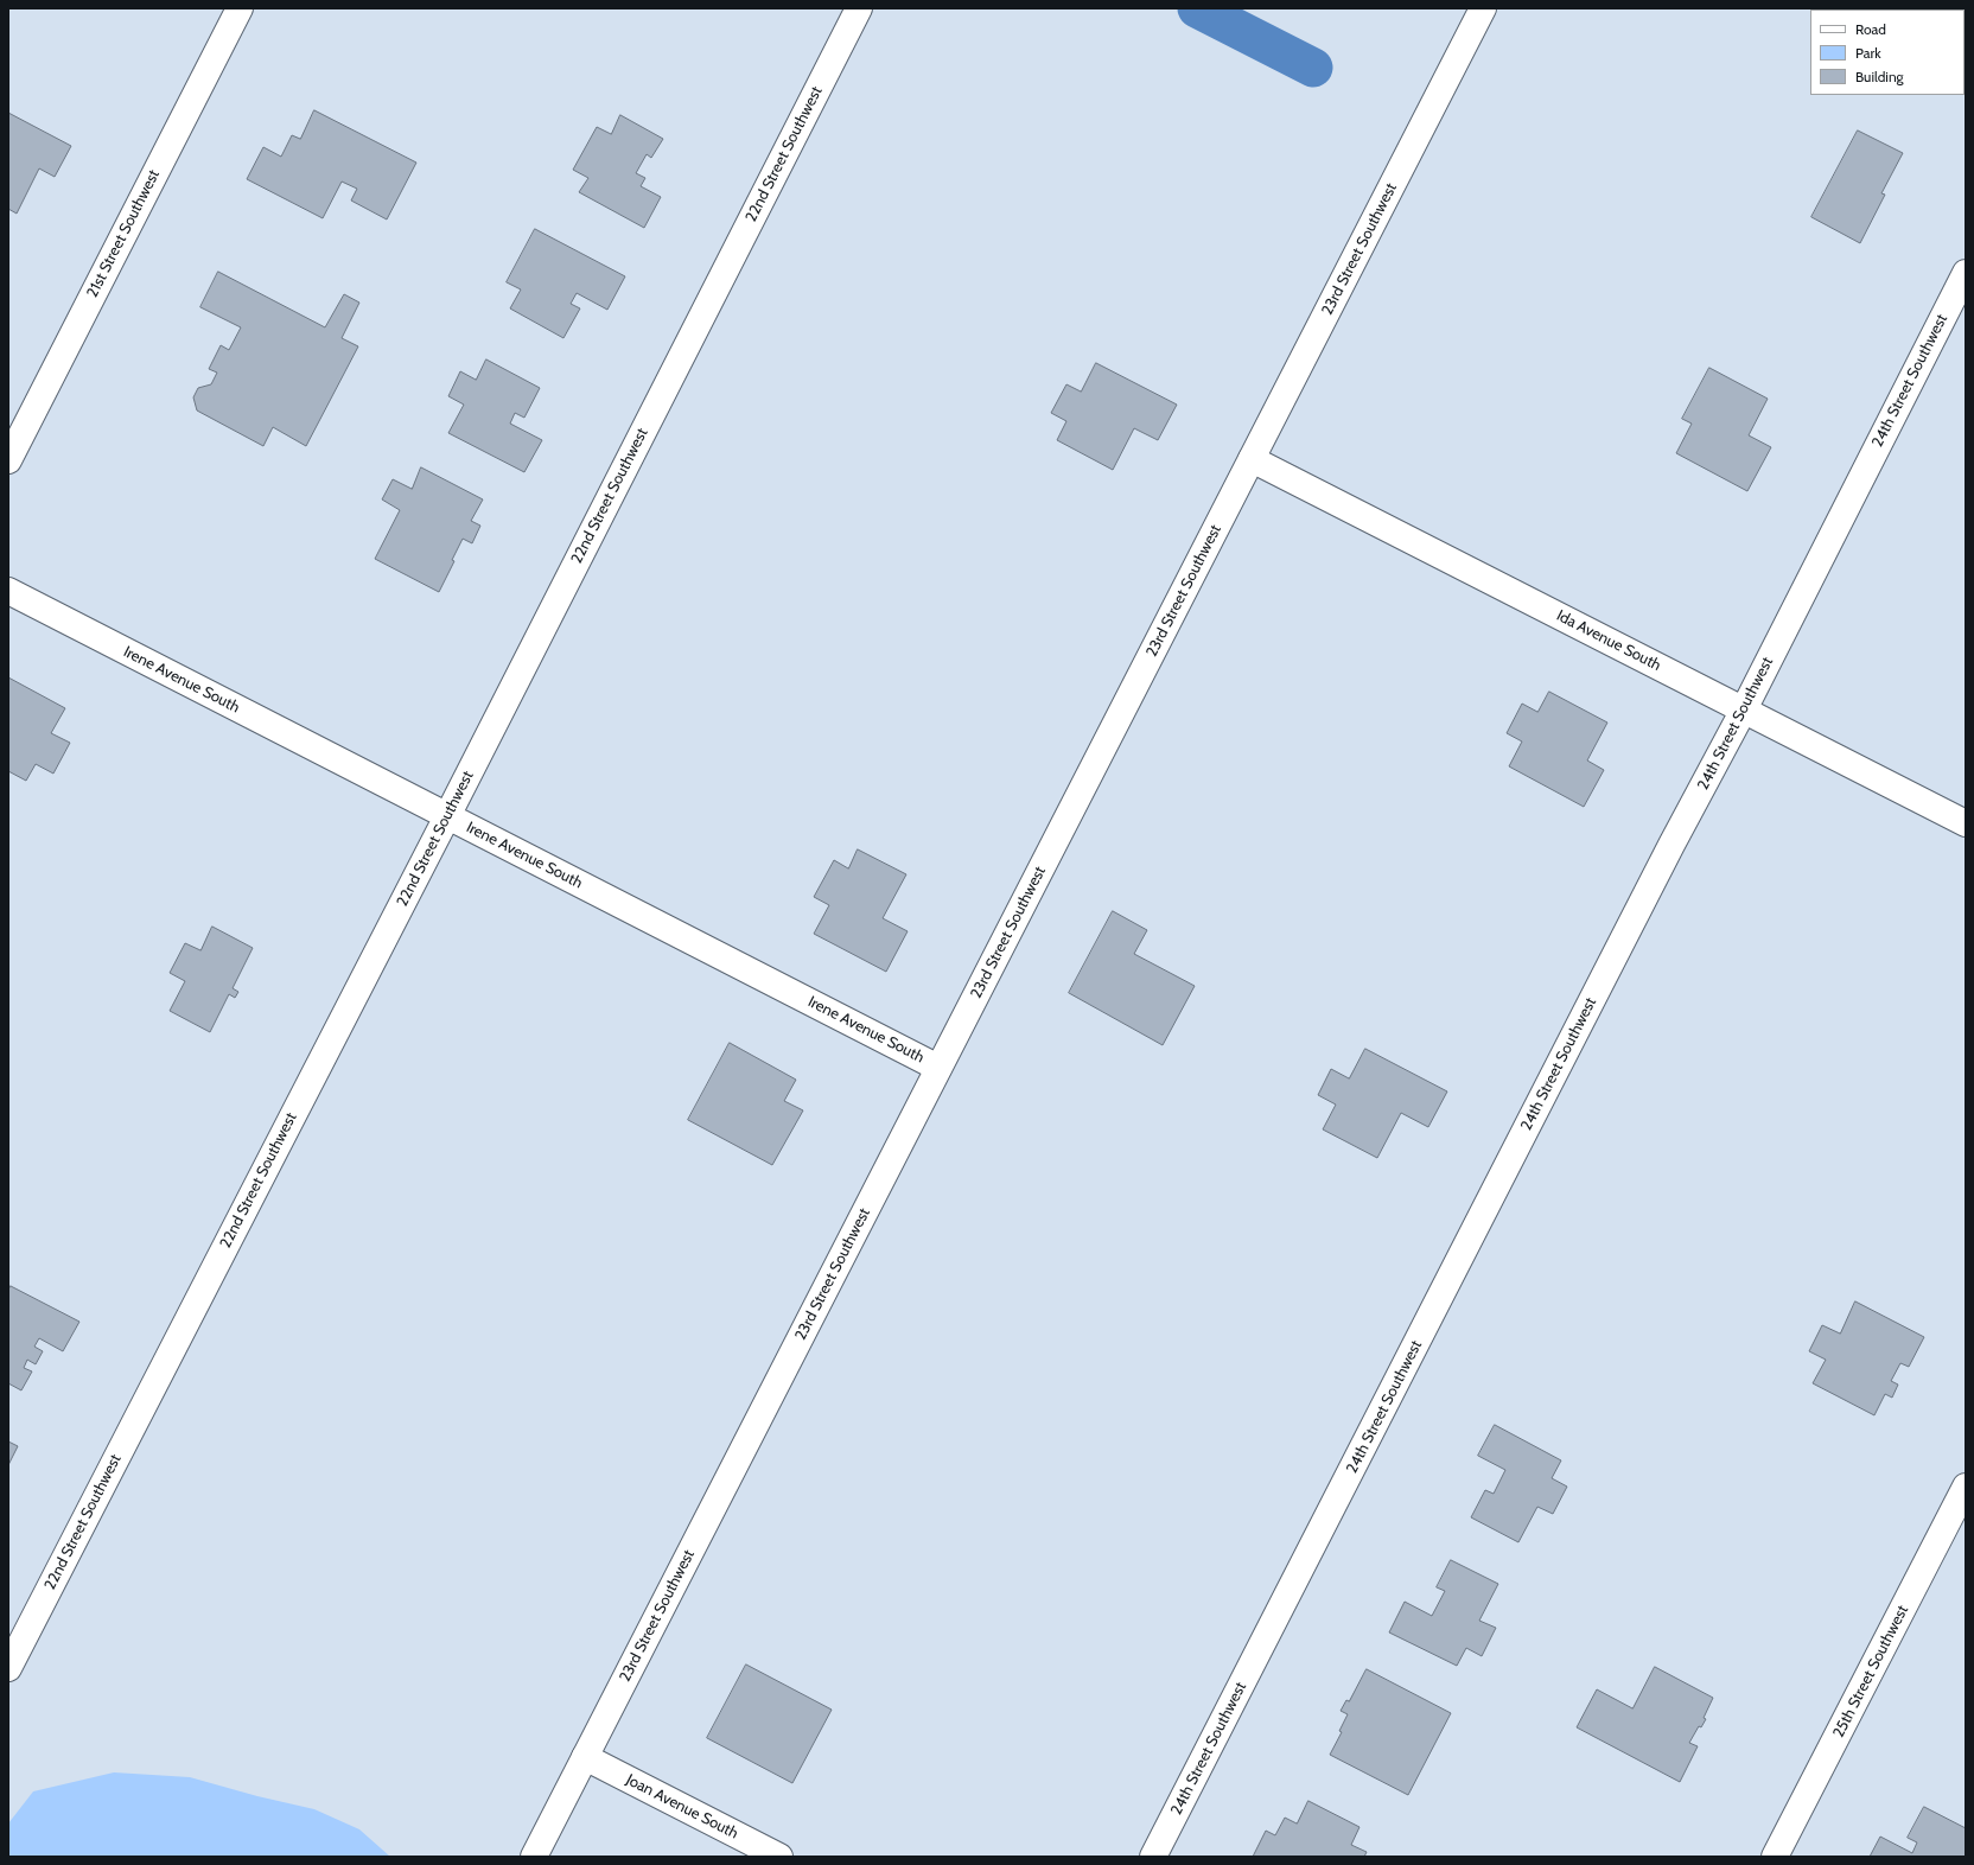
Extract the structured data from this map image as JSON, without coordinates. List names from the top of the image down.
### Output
{
  "streets": {
    "street": [
      "22nd Street Southwest",
      "21st Street Southwest",
      "23rd Street Southwest",
      "24th Street Southwest",
      "Ida Avenue South",
      "Irene Avenue South",
      "25th Street Southwest",
      "Joan Avenue South"
    ]
  },
  "crossings": [
    ["22nd Street Southwest", "Irene Avenue South"],
    ["23rd Street Southwest", "Ida Avenue South"],
    ["23rd Street Southwest", "Irene Avenue South"],
    ["23rd Street Southwest", "Joan Avenue South"],
    ["24th Street Southwest", "Ida Avenue South"]
  ],
  "legend": ["Road", "Park", "Building"]
}
